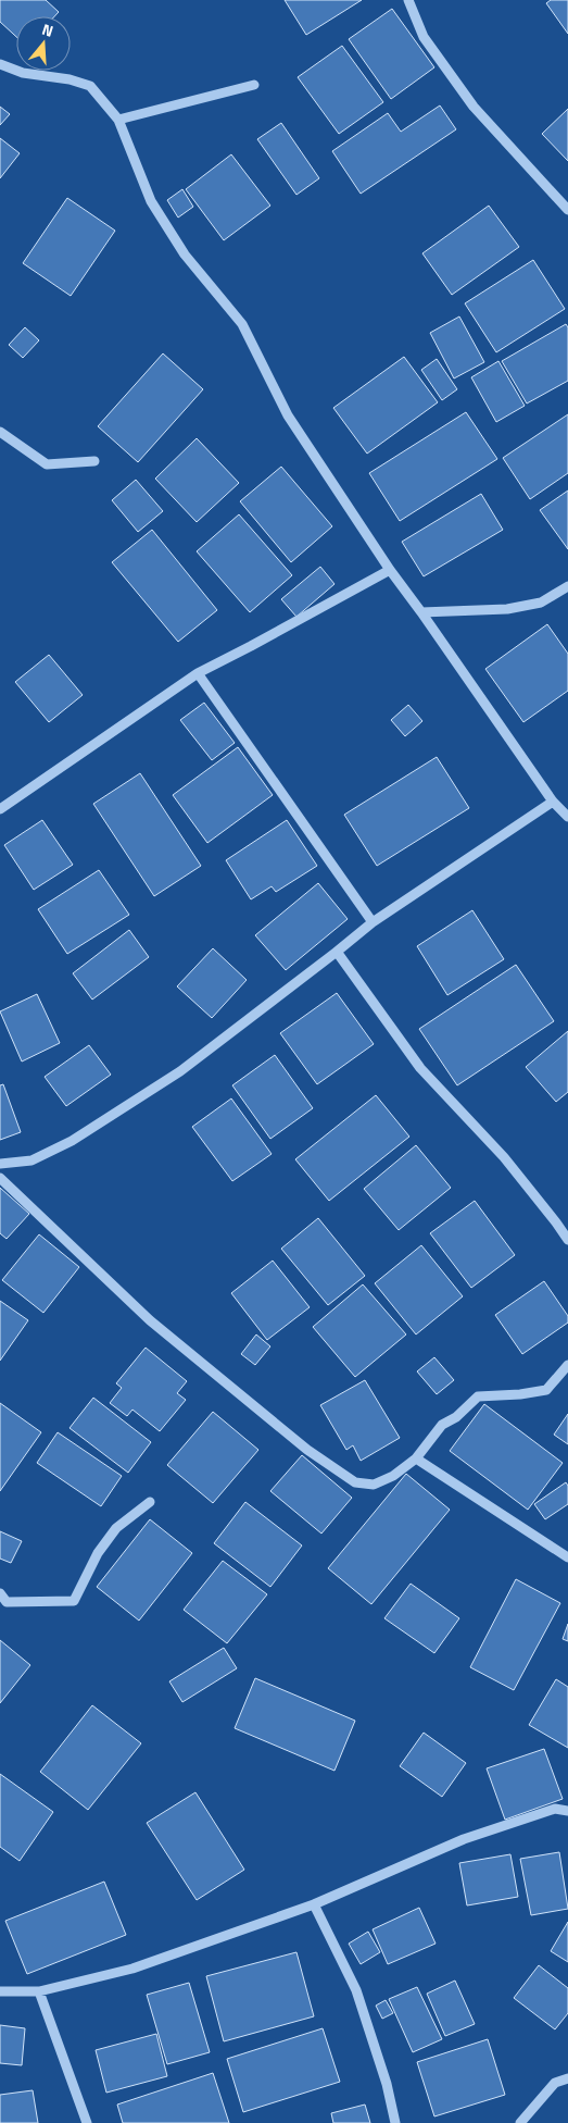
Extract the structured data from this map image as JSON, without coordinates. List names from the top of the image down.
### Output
{
  "north": "top"
}
